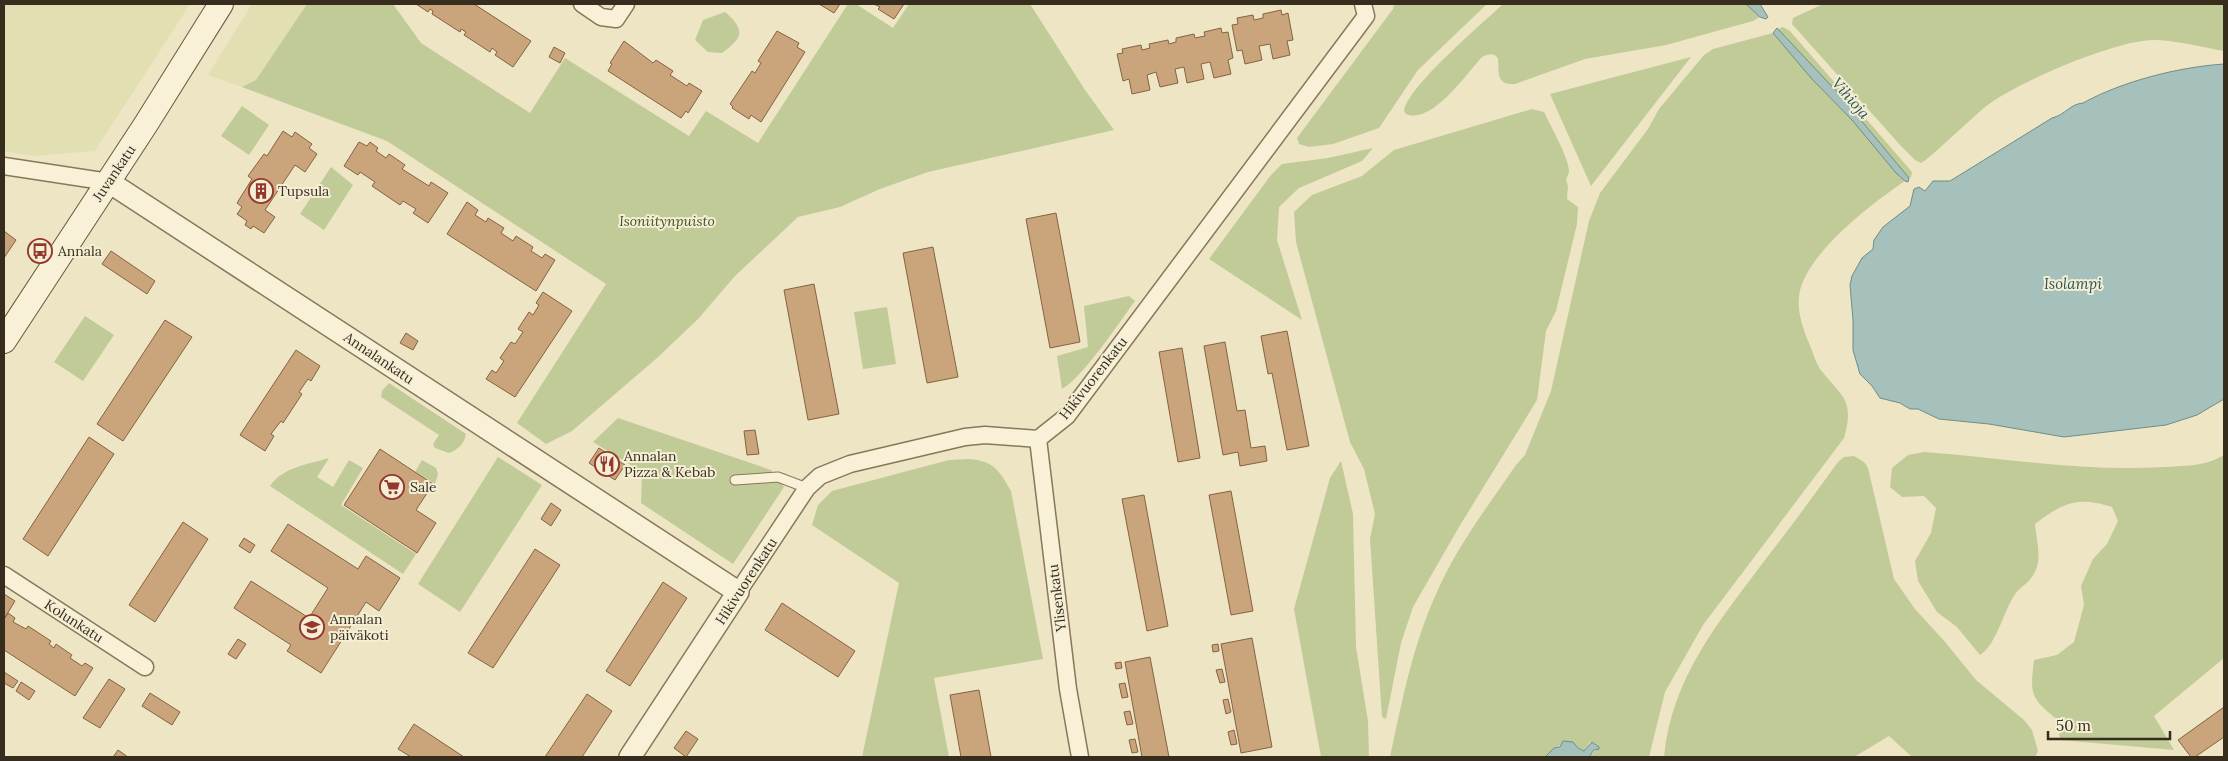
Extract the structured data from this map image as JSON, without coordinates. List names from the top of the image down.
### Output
{
  "streets": {
    "main road": ["Juvankatu"],
    "street": [
      "Annalankatu",
      "Hikivuorenkatu",
      "Ylisenkatu",
      "Kolunkatu"
    ]
  },
  "crossings": [
    ["Juvankatu", "Annalankatu"],
    ["Annalankatu", "Hikivuorenkatu"],
    ["Hikivuorenkatu", "Ylisenkatu"]
  ],
  "water": ["Vihioja", "Isolampi"],
  "parks": ["Isoniitynpuisto"],
  "places": {
    "building": ["Tupsula"],
    "bus stop": ["Annala"],
    "restaurant": ["Annalan Pizza & Kebab"],
    "supermarket": ["Sale"],
    "school or university": ["Annalan päiväkoti"]
  },
  "scale_bar": "50 m"
}
